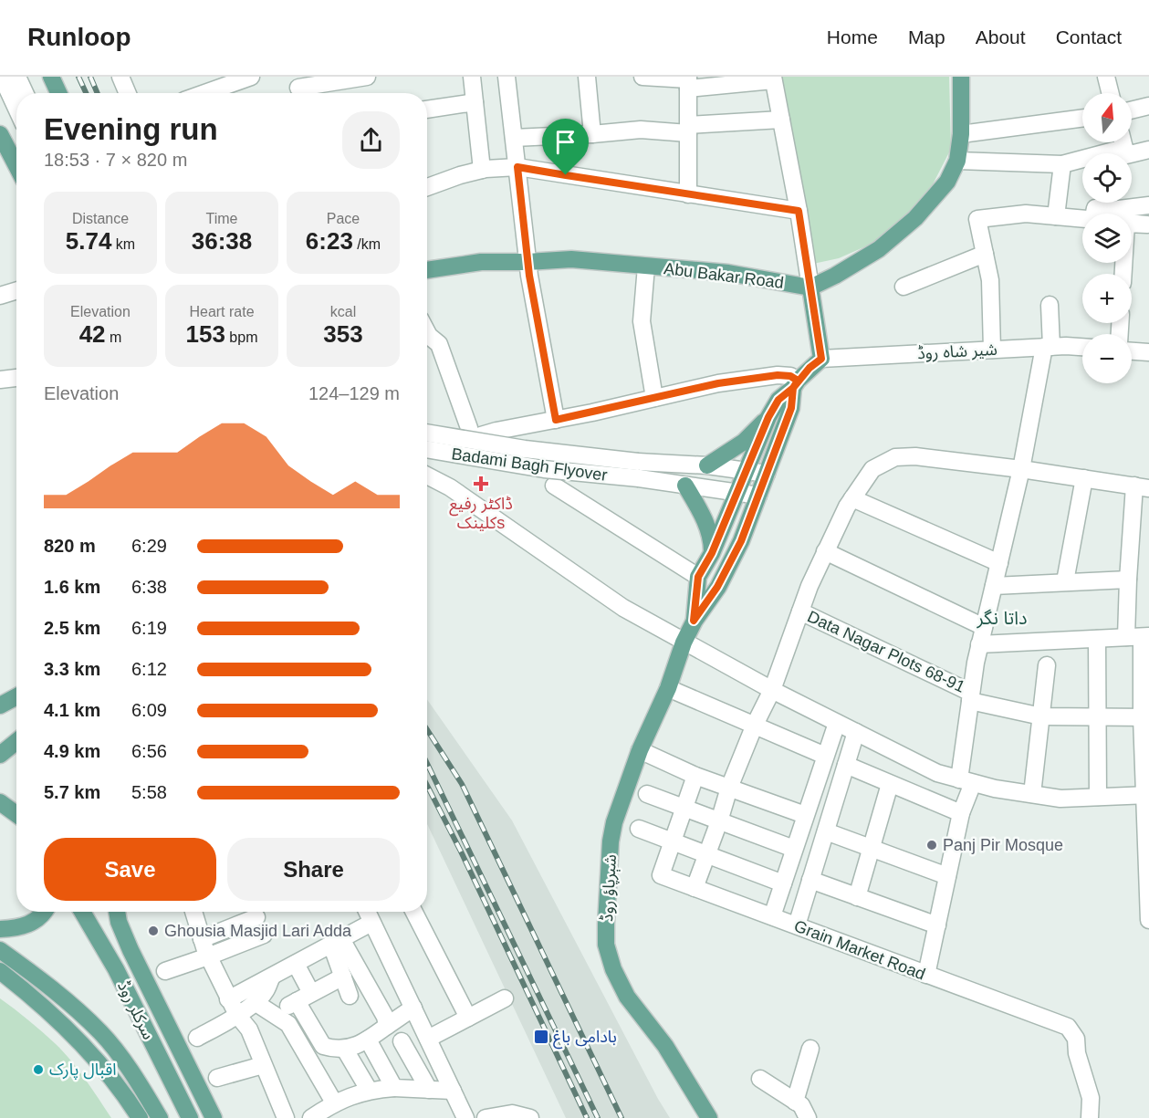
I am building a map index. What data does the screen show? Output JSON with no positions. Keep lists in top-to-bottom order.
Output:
{
  "streets": {
    "main road": ["Abu Bakar Road", "شېرپاؤ روڈ", "سرکلر روڈ"],
    "street": [
      "شیر شاہ روڈ",
      "Badami Bagh Flyover",
      "Data Nagar Plots 68-91",
      "Grain Market Road"
    ]
  },
  "districts": ["داتا نگر"],
  "places": {
    "health": ["ڈاکٹر رفیع کلینکs"],
    "other": ["Panj Pir Mosque", "Ghousia Masjid Lari Adda", "اقبال پارک"],
    "transit": ["بادامی باغ"]
  },
  "north": "top",
  "page": {
    "header": "Runloop",
    "nav": [
      "Home",
      "Map",
      "About",
      "Contact"
    ],
    "map_buttons": ["+", "−"],
    "heading": ["Evening run", "18:53 · 7 × 820 m"],
    "stats": [
      ["Distance", "5.74 km"],
      ["Time", "36:38"],
      ["Pace", "6:23 /km"],
      ["Elevation", "42 m"],
      ["Heart rate", "153 bpm"],
      ["kcal", "353"]
    ],
    "chart": ["Elevation", "124–129 m"],
    "list": [
      {
        "name": "820 m",
        "note": "6:29"
      },
      {
        "name": "1.6 km",
        "note": "6:38"
      },
      {
        "name": "2.5 km",
        "note": "6:19"
      },
      {
        "name": "3.3 km",
        "note": "6:12"
      },
      {
        "name": "4.1 km",
        "note": "6:09"
      },
      {
        "name": "4.9 km",
        "note": "6:56"
      },
      {
        "name": "5.7 km",
        "note": "5:58"
      }
    ],
    "buttons": ["Save", "Share"]
  }
}
